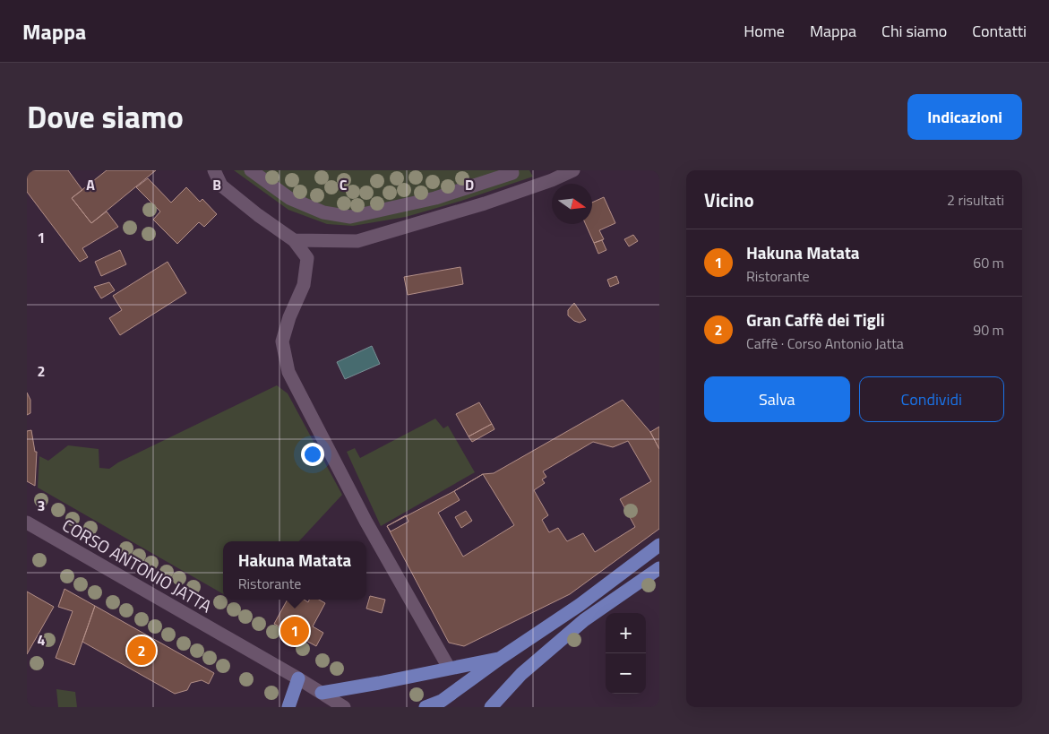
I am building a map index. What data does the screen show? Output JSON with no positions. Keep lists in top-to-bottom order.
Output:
{
  "streets": {
    "street": ["CORSO ANTONIO JATTA"]
  },
  "north": "right",
  "page": {
    "header": "Mappa",
    "nav": [
      "Home",
      "Mappa",
      "Chi siamo",
      "Contatti"
    ],
    "title": "Dove siamo",
    "buttons": [
      "Indicazioni",
      ["Salva", "Condividi"]
    ],
    "heading": ["Vicino", "2 risultati"],
    "list": [
      {
        "mark": "1",
        "name": "Hakuna Matata",
        "note": "Ristorante",
        "value": "60 m"
      },
      {
        "mark": "2",
        "name": "Gran Caffè dei Tigli",
        "note": "Caffè · Corso Antonio Jatta",
        "value": "90 m"
      }
    ],
    "popup": ["Hakuna Matata", "Ristorante"],
    "map_buttons": ["+", "−"],
    "pins": ["1", "2"]
  },
  "grid": {
    "columns": [
      "A",
      "B",
      "C",
      "D"
    ],
    "rows": [
      "1",
      "2",
      "3",
      "4"
    ]
  }
}
